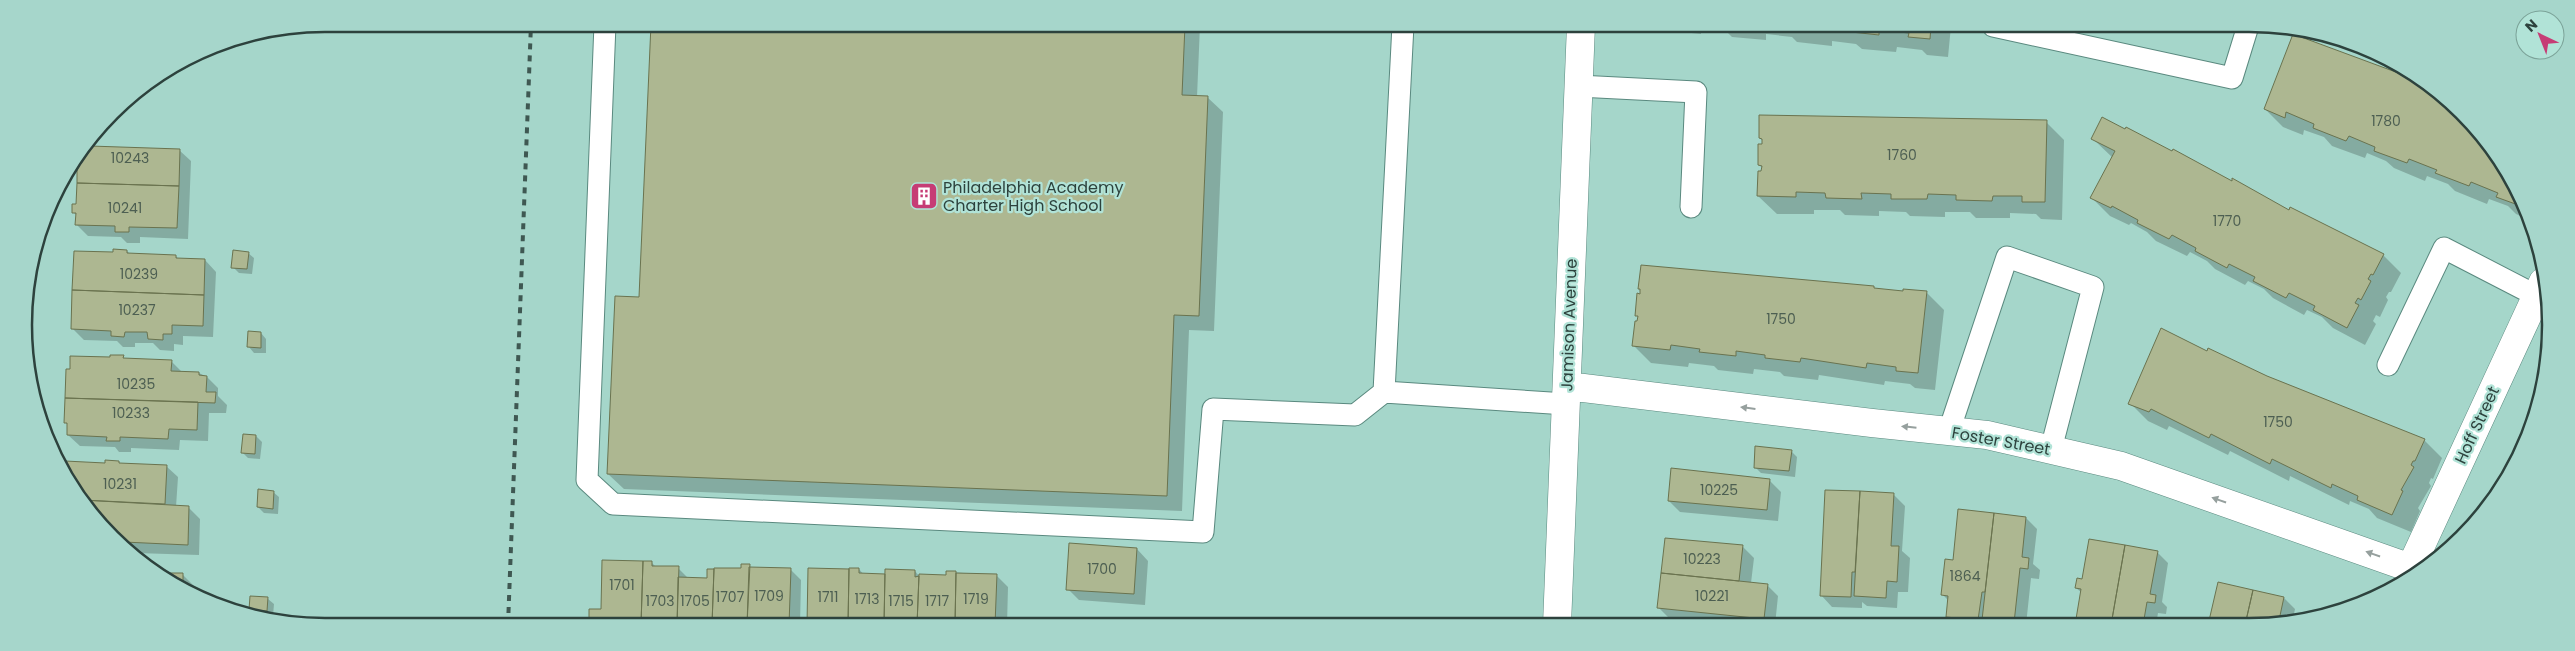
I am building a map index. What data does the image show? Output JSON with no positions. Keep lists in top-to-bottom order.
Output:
{
  "streets": {
    "street": ["Jamison Avenue", "Hoff Street", "Foster Street"]
  },
  "crossings": [
    ["Jamison Avenue", "Foster Street"]
  ],
  "one_way": ["Foster Street"],
  "places": {
    "building": ["Philadelphia Academy Charter High School"]
  },
  "house_numbers": [
    "1780",
    "1760",
    "10243",
    "10241",
    "1770",
    "10239",
    "10237",
    "1750",
    "10235",
    "10233",
    "1750",
    "10231",
    "10225",
    "10223",
    "1700",
    "1864",
    "1701",
    "1709",
    "10221",
    "1707",
    "1711",
    "1713",
    "1719",
    "1703",
    "1705",
    "1715",
    "1717"
  ],
  "north": "top left"
}
